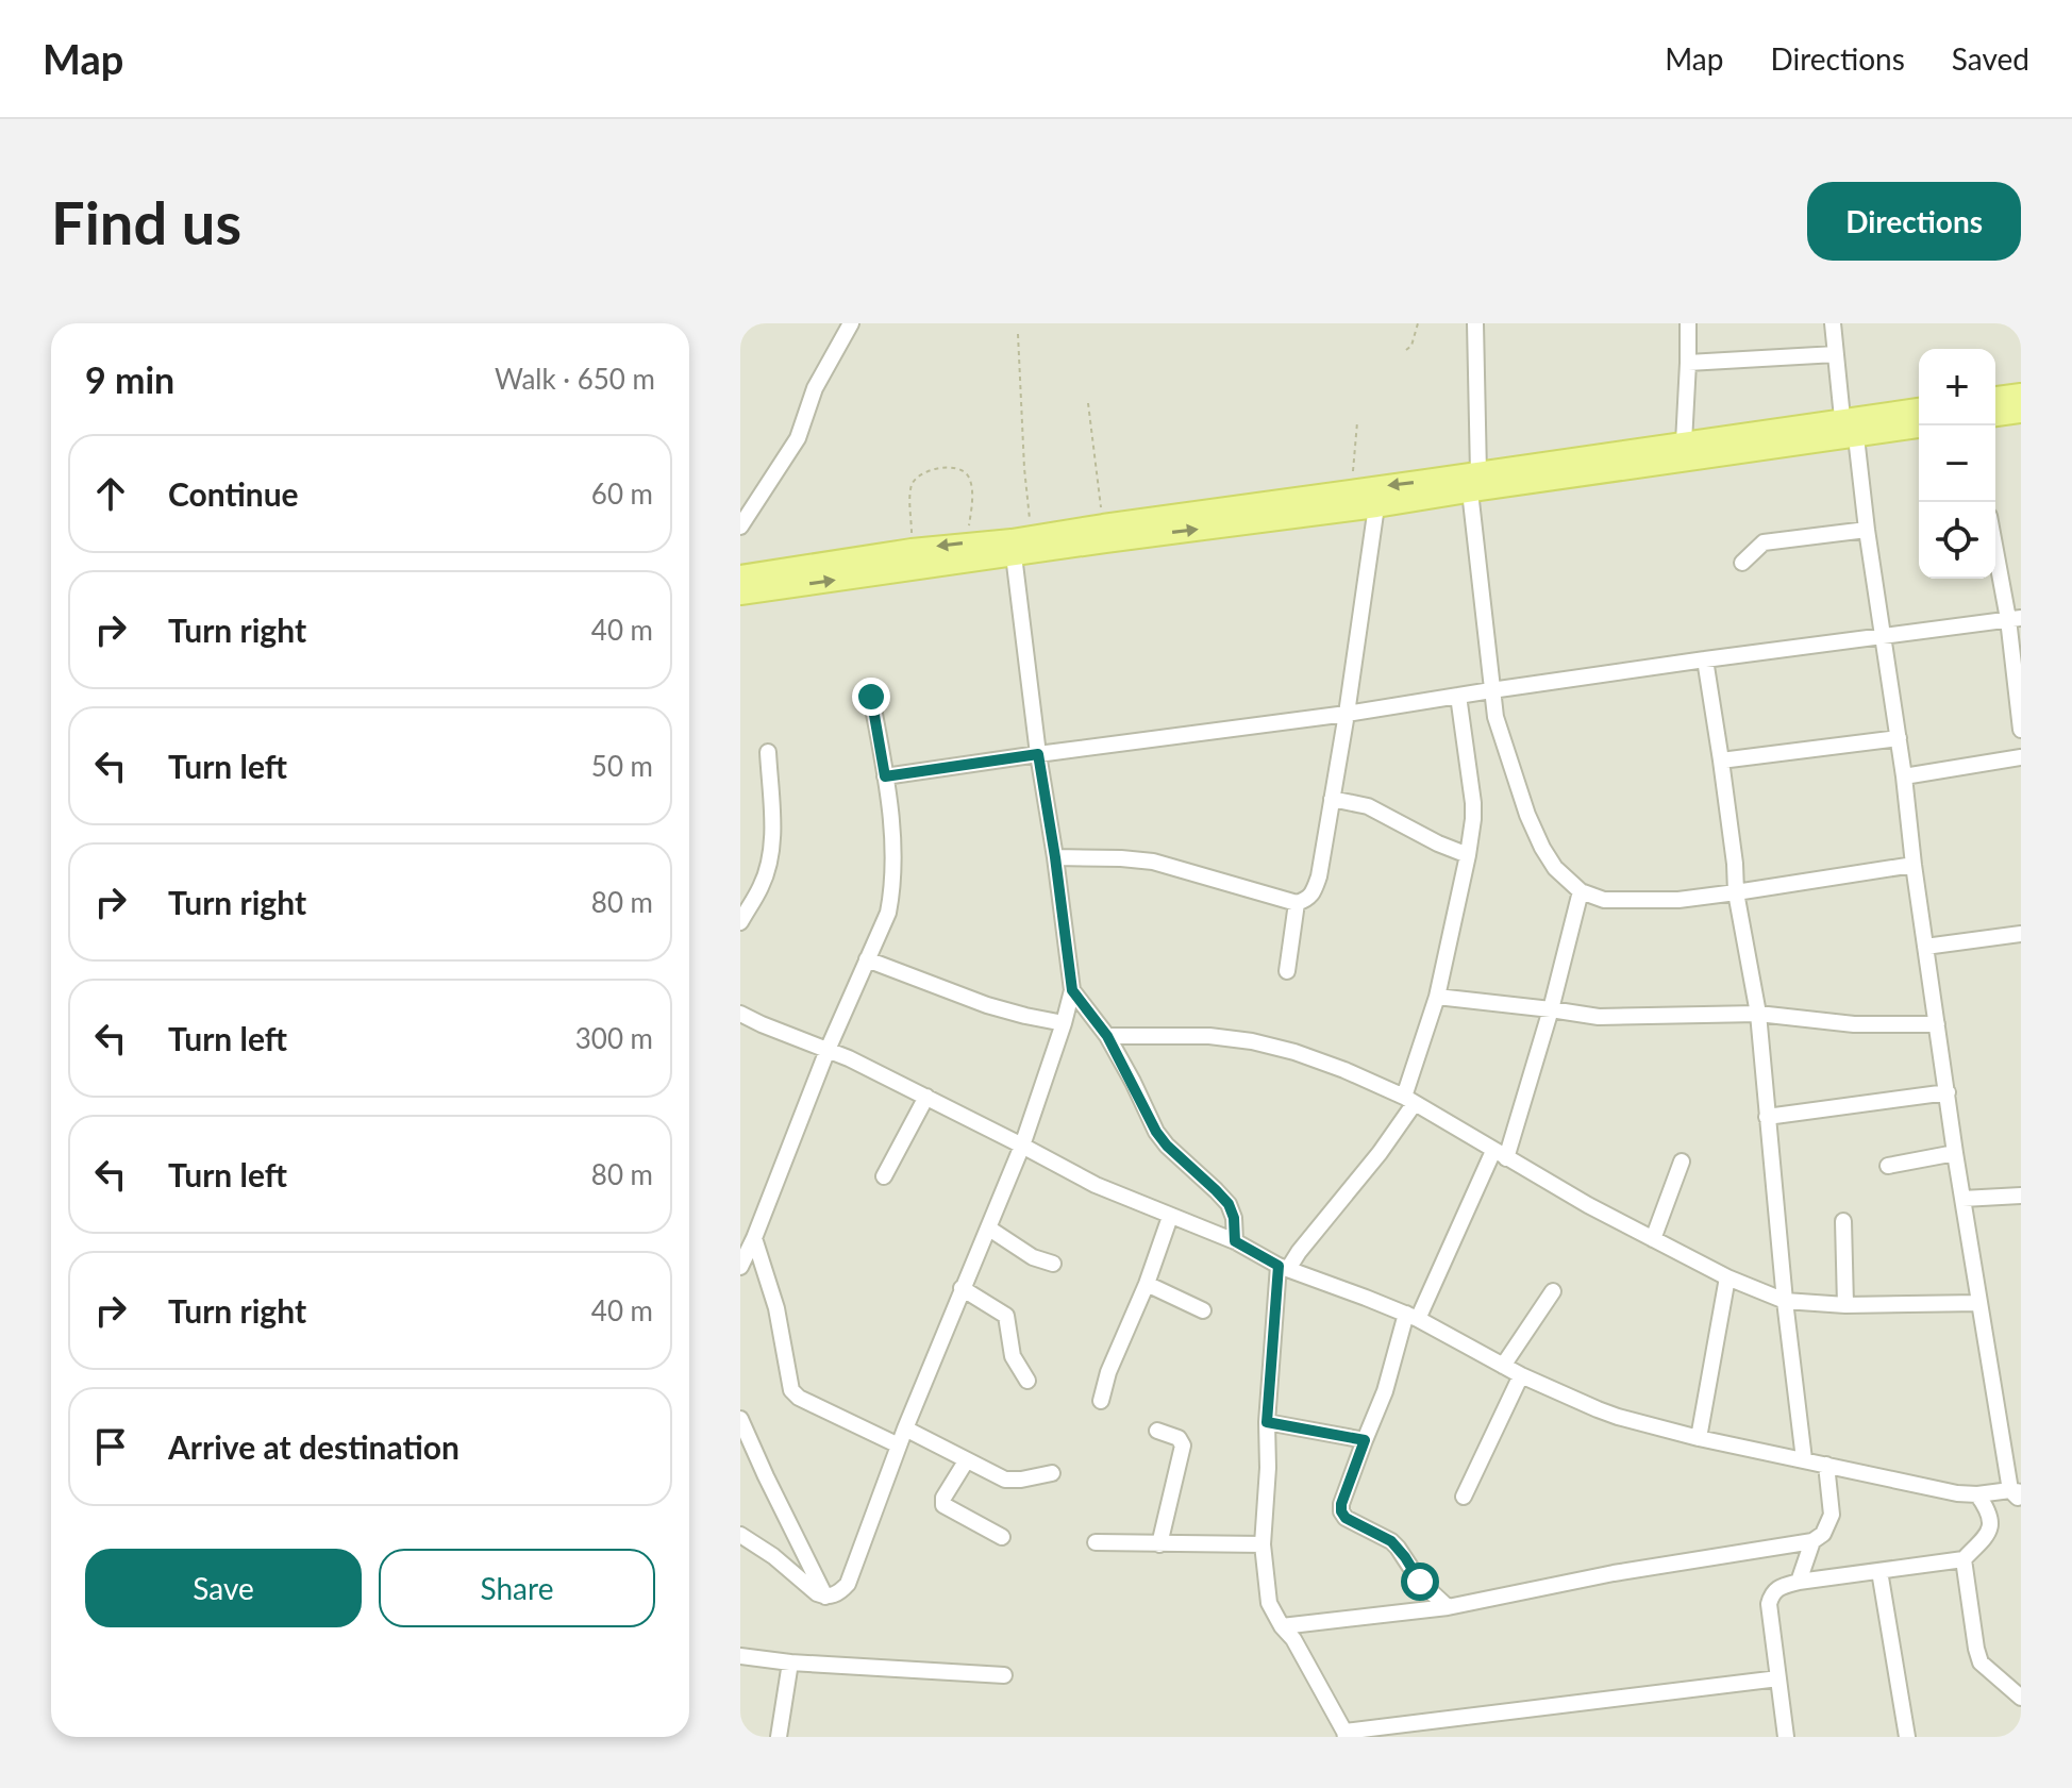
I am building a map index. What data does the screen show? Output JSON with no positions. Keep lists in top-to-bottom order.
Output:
{
  "page": {
    "header": "Map",
    "nav": ["Map", "Directions", "Saved"],
    "buttons": [
      "Directions",
      ["Save", "Share"]
    ],
    "title": "Find us",
    "heading": ["9 min", "Walk · 650 m"],
    "map_buttons": ["+", "−"],
    "list": [
      ["Continue", "60 m"],
      ["Turn right", "40 m"],
      ["Turn left", "50 m"],
      ["Turn right", "80 m"],
      ["Turn left", "300 m"],
      ["Turn left", "80 m"],
      ["Turn right", "40 m"],
      "Arrive at destination"
    ]
  }
}
